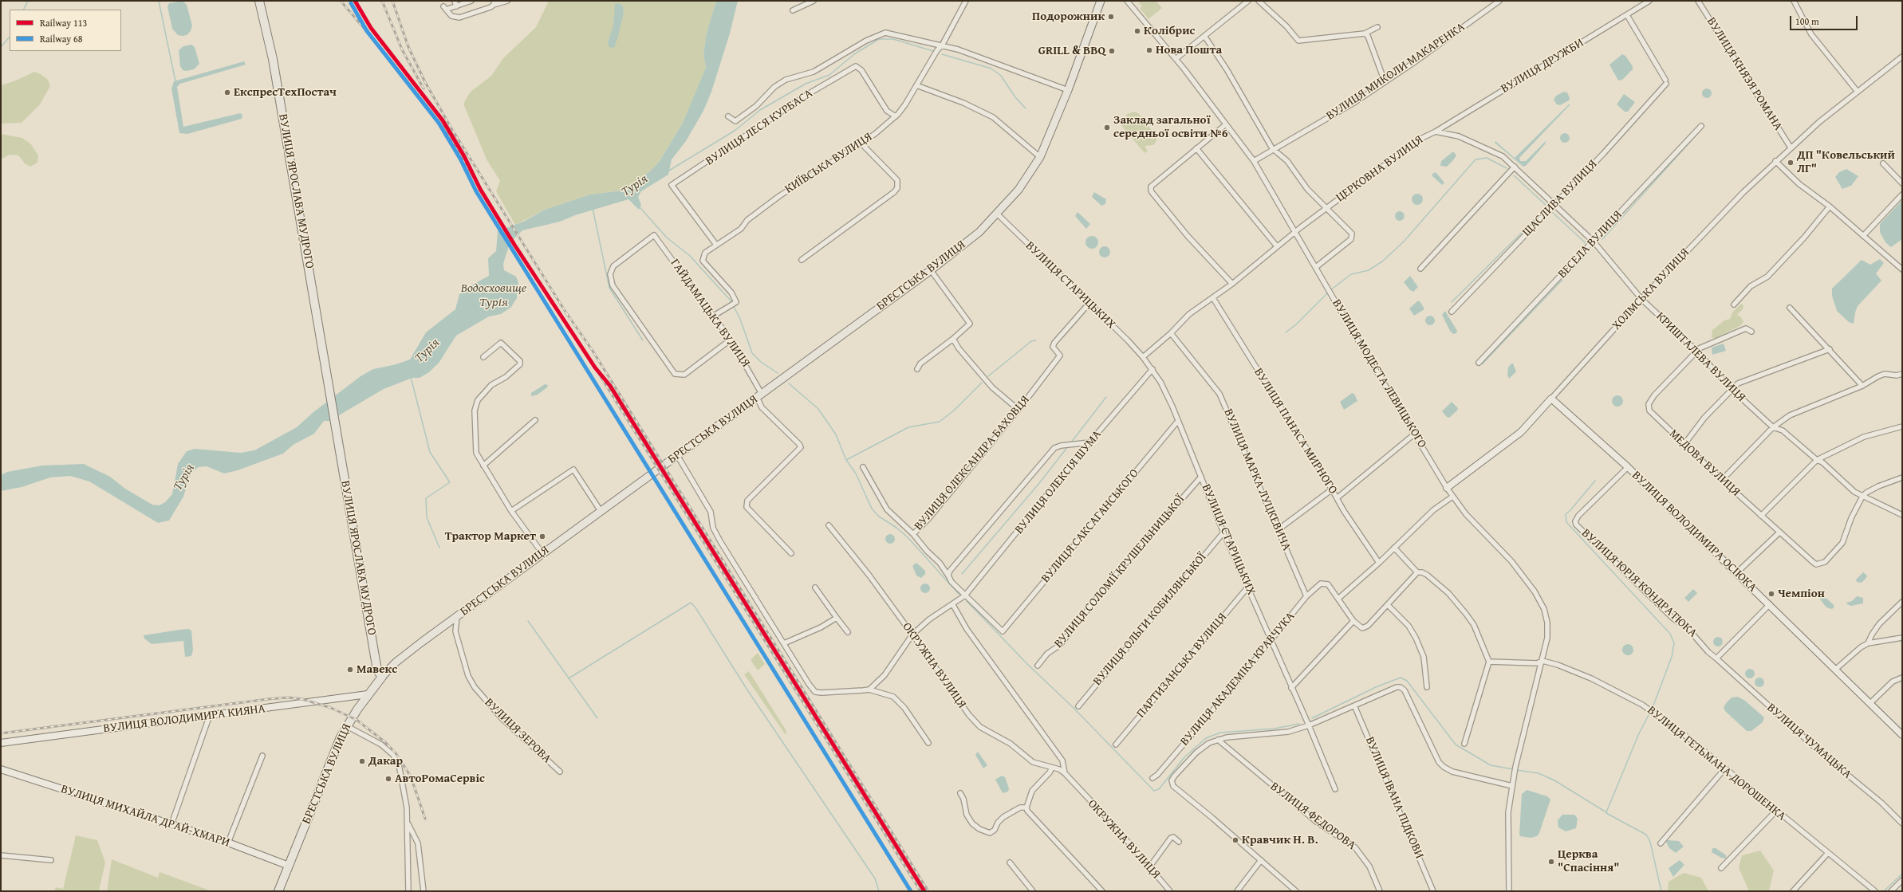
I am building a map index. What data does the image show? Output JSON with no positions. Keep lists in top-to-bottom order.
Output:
{
  "streets": {
    "highway": ["ВУЛИЦЯ ЯРОСЛАВА МУДРОГО", "БРЕСТСЬКА ВУЛИЦЯ"],
    "main road": [
      "ХОЛМСЬКА ВУЛИЦЯ",
      "ВУЛИЦЯ ВОЛОДИМИРА ОСІЮКА",
      "ВУЛИЦЯ ВОЛОДИМИРА КИЯНА",
      "ВУЛИЦЯ МИХАЙЛА ДРАЙ-ХМАРИ"
    ],
    "street": [
      "ВУЛИЦЯ ДРУЖБИ",
      "ВУЛИЦЯ МИКОЛИ МАКАРЕНКА",
      "ВУЛИЦЯ КНЯЗЯ РОМАНА",
      "ВУЛИЦЯ ЛЕСЯ КУРБАСА",
      "КИЇВСЬКА ВУЛИЦЯ",
      "ЦЕРКОВНА ВУЛИЦЯ",
      "ЩАСЛИВА ВУЛИЦЯ",
      "ВЕСЕЛА ВУЛИЦЯ",
      "ВУЛИЦЯ СТАРИЦЬКИХ",
      "ГАЙДАМАЦЬКА ВУЛИЦЯ",
      "КРИШТАЛЕВА ВУЛИЦЯ",
      "ВУЛИЦЯ МОДЕСТА ЛЕВИЦЬКОГО",
      "ВУЛИЦЯ ПАНАСА МИРНОГО",
      "ВУЛИЦЯ ОЛЕКСАНДРА БАХОВЦЯ",
      "МЕДОВА ВУЛИЦЯ",
      "ВУЛИЦЯ МАРКА ЛУЦКЕВИЧА",
      "ВУЛИЦЯ ОЛЕКСІЯ ШУМА",
      "ВУЛИЦЯ САКСАГАНСЬКОГО",
      "ВУЛИЦЯ СОЛОМІЇ КРУШЕЛЬНИЦЬКОЇ",
      "ВУЛИЦЯ ЮРІЯ КОНДРАТЮКА",
      "ВУЛИЦЯ ОЛЬГИ КОБИЛЯНСЬКОЇ",
      "ОКРУЖНА ВУЛИЦЯ",
      "ПАРТИЗАНСЬКА ВУЛИЦЯ",
      "ВУЛИЦЯ АКАДЕМІКА КРАВЧУКА",
      "ВУЛИЦЯ ЗЕРОВА",
      "ВУЛИЦЯ ЧУМАЦЬКА",
      "ВУЛИЦЯ ГЕТЬМАНА ДОРОШЕНКА",
      "ВУЛИЦЯ ІВАНА ПІДКОВИ",
      "ВУЛИЦЯ ФЕДОРОВА"
    ]
  },
  "crossings": [
    ["ВУЛИЦЯ ДРУЖБИ", "ЦЕРКОВНА ВУЛИЦЯ"],
    ["ВУЛИЦЯ ДРУЖБИ", "ЩАСЛИВА ВУЛИЦЯ"],
    ["ВУЛИЦЯ ДРУЖБИ", "КРИШТАЛЕВА ВУЛИЦЯ"],
    ["ВУЛИЦЯ МИКОЛИ МАКАРЕНКА", "ЦЕРКОВНА ВУЛИЦЯ"],
    ["ВУЛИЦЯ МИКОЛИ МАКАРЕНКА", "ВУЛИЦЯ МОДЕСТА ЛЕВИЦЬКОГО"],
    ["ВУЛИЦЯ КНЯЗЯ РОМАНА", "ХОЛМСЬКА ВУЛИЦЯ"],
    ["ВУЛИЦЯ ЛЕСЯ КУРБАСА", "КИЇВСЬКА ВУЛИЦЯ"],
    ["ВУЛИЦЯ ЛЕСЯ КУРБАСА", "БРЕСТСЬКА ВУЛИЦЯ"],
    ["КИЇВСЬКА ВУЛИЦЯ", "ГАЙДАМАЦЬКА ВУЛИЦЯ"],
    ["ЦЕРКОВНА ВУЛИЦЯ", "КРИШТАЛЕВА ВУЛИЦЯ"],
    ["ЦЕРКОВНА ВУЛИЦЯ", "ВУЛИЦЯ МОДЕСТА ЛЕВИЦЬКОГО"],
    ["ЦЕРКОВНА ВУЛИЦЯ", "ВУЛИЦЯ ПАНАСА МИРНОГО"],
    ["ЦЕРКОВНА ВУЛИЦЯ", "ВУЛИЦЯ МАРКА ЛУЦКЕВИЧА"],
    ["ВУЛИЦЯ ЯРОСЛАВА МУДРОГО", "БРЕСТСЬКА ВУЛИЦЯ"],
    ["ЩАСЛИВА ВУЛИЦЯ", "КРИШТАЛЕВА ВУЛИЦЯ"],
    ["ВЕСЕЛА ВУЛИЦЯ", "КРИШТАЛЕВА ВУЛИЦЯ"],
    ["БРЕСТСЬКА ВУЛИЦЯ", "ВУЛИЦЯ СТАРИЦЬКИХ"],
    ["БРЕСТСЬКА ВУЛИЦЯ", "ГАЙДАМАЦЬКА ВУЛИЦЯ"],
    ["БРЕСТСЬКА ВУЛИЦЯ", "ВУЛИЦЯ ВОЛОДИМИРА КИЯНА"],
    ["БРЕСТСЬКА ВУЛИЦЯ", "ВУЛИЦЯ ЗЕРОВА"],
    ["БРЕСТСЬКА ВУЛИЦЯ", "ВУЛИЦЯ МИХАЙЛА ДРАЙ-ХМАРИ"],
    ["ВУЛИЦЯ СТАРИЦЬКИХ", "ВУЛИЦЯ ОЛЕКСАНДРА БАХОВЦЯ"],
    ["ВУЛИЦЯ СТАРИЦЬКИХ", "ВУЛИЦЯ ОЛЕКСІЯ ШУМА"],
    ["ВУЛИЦЯ СТАРИЦЬКИХ", "ВУЛИЦЯ САКСАГАНСЬКОГО"],
    ["ВУЛИЦЯ СТАРИЦЬКИХ", "ВУЛИЦЯ СОЛОМІЇ КРУШЕЛЬНИЦЬКОЇ"],
    ["ВУЛИЦЯ СТАРИЦЬКИХ", "ВУЛИЦЯ ОЛЬГИ КОБИЛЯНСЬКОЇ"],
    ["ВУЛИЦЯ СТАРИЦЬКИХ", "ПАРТИЗАНСЬКА ВУЛИЦЯ"],
    ["ВУЛИЦЯ СТАРИЦЬКИХ", "ВУЛИЦЯ АКАДЕМІКА КРАВЧУКА"],
    ["ХОЛМСЬКА ВУЛИЦЯ", "КРИШТАЛЕВА ВУЛИЦЯ"],
    ["ХОЛМСЬКА ВУЛИЦЯ", "ВУЛИЦЯ МОДЕСТА ЛЕВИЦЬКОГО"],
    ["ХОЛМСЬКА ВУЛИЦЯ", "ВУЛИЦЯ ВОЛОДИМИРА ОСІЮКА"],
    ["КРИШТАЛЕВА ВУЛИЦЯ", "МЕДОВА ВУЛИЦЯ"],
    ["ВУЛИЦЯ МОДЕСТА ЛЕВИЦЬКОГО", "ВУЛИЦЯ ГЕТЬМАНА ДОРОШЕНКА"],
    ["ВУЛИЦЯ МАРКА ЛУЦКЕВИЧА", "ВУЛИЦЯ АКАДЕМІКА КРАВЧУКА"],
    ["ВУЛИЦЯ ОЛЕКСІЯ ШУМА", "ВУЛИЦЯ САКСАГАНСЬКОГО"],
    ["ВУЛИЦЯ ОЛЕКСІЯ ШУМА", "ОКРУЖНА ВУЛИЦЯ"],
    ["ВУЛИЦЯ ВОЛОДИМИРА ОСІЮКА", "ВУЛИЦЯ ЮРІЯ КОНДРАТЮКА"],
    ["ВУЛИЦЯ ЮРІЯ КОНДРАТЮКА", "ВУЛИЦЯ ЧУМАЦЬКА"]
  ],
  "water": ["Турія", "Водосховище Турія"],
  "places": [
    "Подорожник",
    "Колібрис",
    "Нова Пошта",
    "GRILL & BBQ",
    "ЕкспресТехПостач",
    "Заклад загальної середньої освіти №6",
    "ДП \"Ковельський ЛГ\"",
    "Трактор Маркет",
    "Чемпіон",
    "Мавекс",
    "Дакар",
    "АвтоРомаСервіс",
    "Кравчик Н. В.",
    "Церква \"Спасіння\""
  ],
  "lines": ["rail line 113", "rail line 68"],
  "legend": ["Railway 113", "Railway 68"],
  "scale_bar": "100 m"
}
